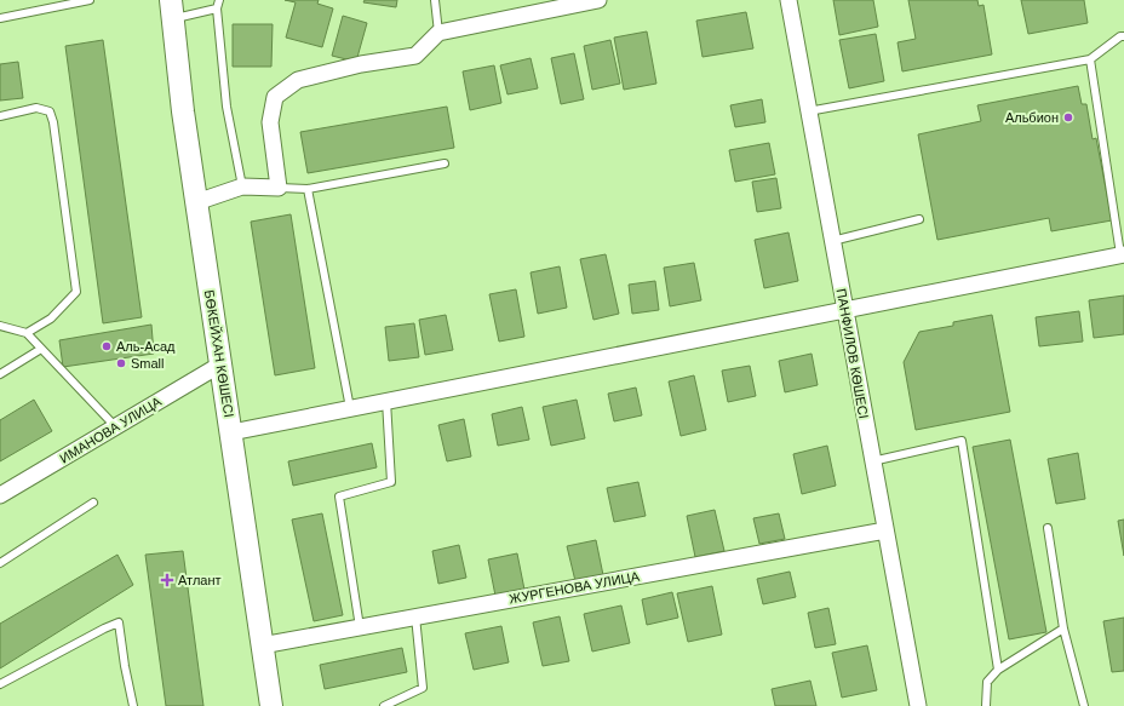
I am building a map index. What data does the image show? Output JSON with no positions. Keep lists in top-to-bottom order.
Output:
{
  "streets": {
    "street": [
      "БӨКЕЙХАН КӨШЕСІ",
      "ПАНФИЛОВ КӨШЕСІ",
      "ИМАНОВА УЛИЦА",
      "ЖУРГЕНОВА УЛИЦА"
    ]
  },
  "crossings": [
    ["БӨКЕЙХАН КӨШЕСІ", "ИМАНОВА УЛИЦА"],
    ["БӨКЕЙХАН КӨШЕСІ", "ЖУРГЕНОВА УЛИЦА"],
    ["ПАНФИЛОВ КӨШЕСІ", "ЖУРГЕНОВА УЛИЦА"]
  ],
  "places": {
    "other": ["Альбион", "Аль-Асад", "Small"],
    "health": ["Атлант"]
  }
}
